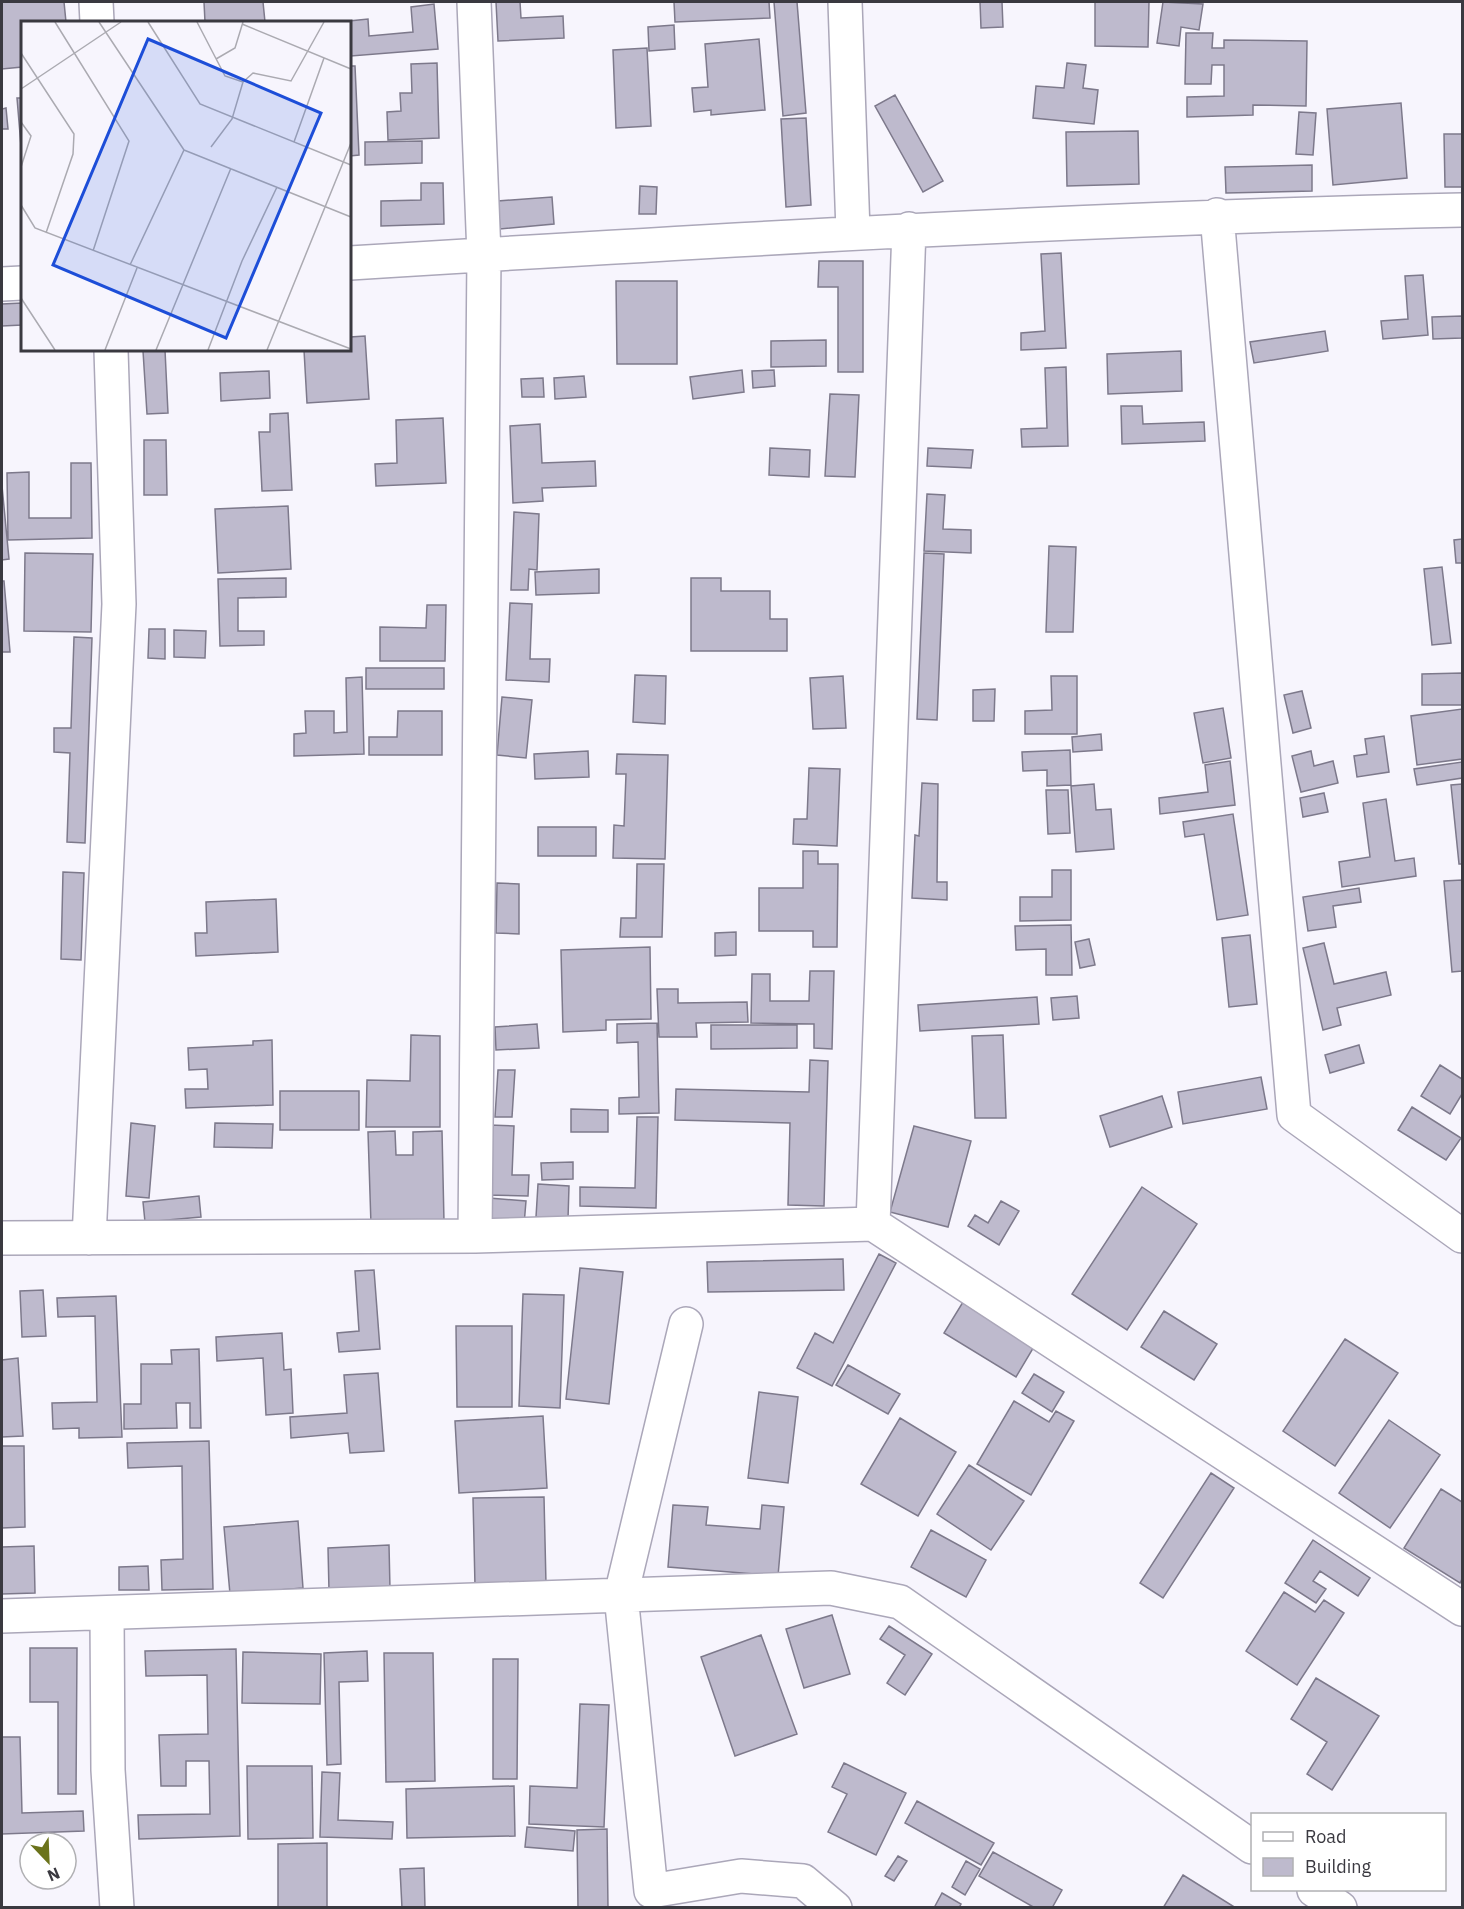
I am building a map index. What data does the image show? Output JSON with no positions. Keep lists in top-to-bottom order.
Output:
{
  "legend": ["Road", "Building"],
  "north": "bottom right"
}
